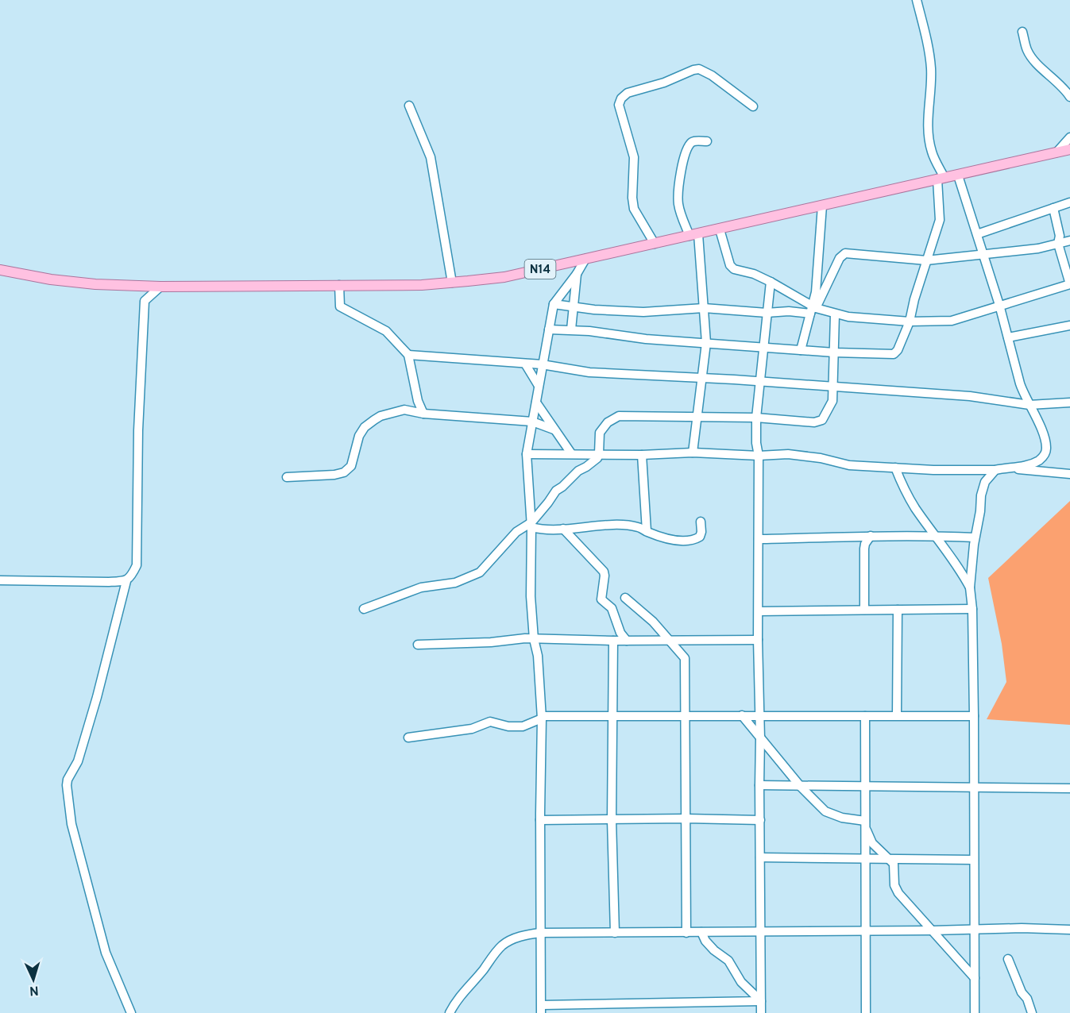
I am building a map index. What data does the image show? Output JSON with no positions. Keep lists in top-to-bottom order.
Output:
{
  "streets": {
    "main road": ["N14"]
  },
  "north": "bottom"
}
